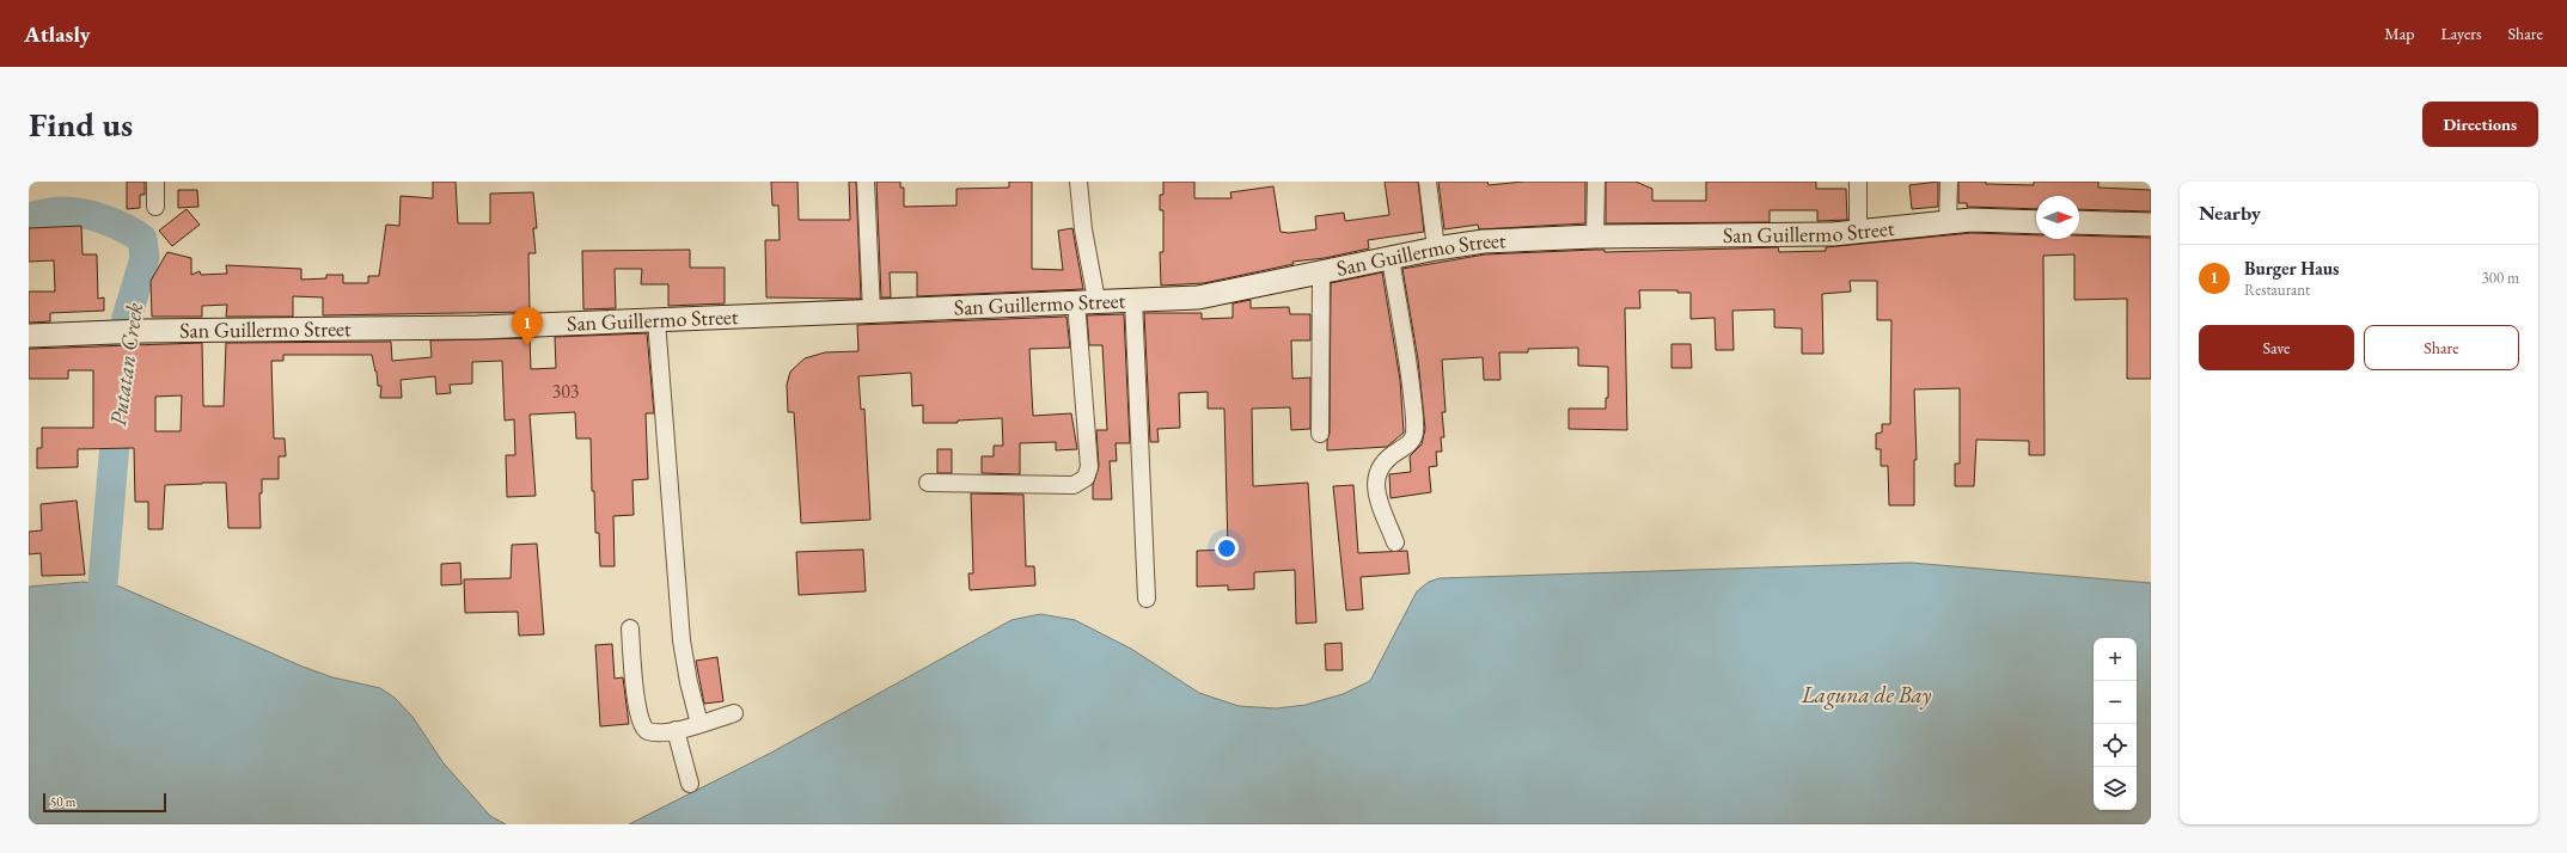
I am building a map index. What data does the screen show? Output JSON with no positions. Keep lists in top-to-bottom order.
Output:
{
  "streets": {
    "main road": ["San Guillermo Street"]
  },
  "water": ["Putatan Creek", "Laguna de Bay"],
  "house_numbers": ["303"],
  "scale_bar": "50 m",
  "north": "right",
  "page": {
    "header": "Atlasly",
    "nav": ["Map", "Layers", "Share"],
    "buttons": [
      "Directions",
      ["Save", "Share"]
    ],
    "title": "Find us",
    "heading": "Nearby",
    "list": [
      {
        "mark": "1",
        "name": "Burger Haus",
        "note": "Restaurant",
        "value": "300 m"
      }
    ],
    "pins": "1",
    "map_buttons": ["+", "−"],
    "scale": "50 m"
  }
}
